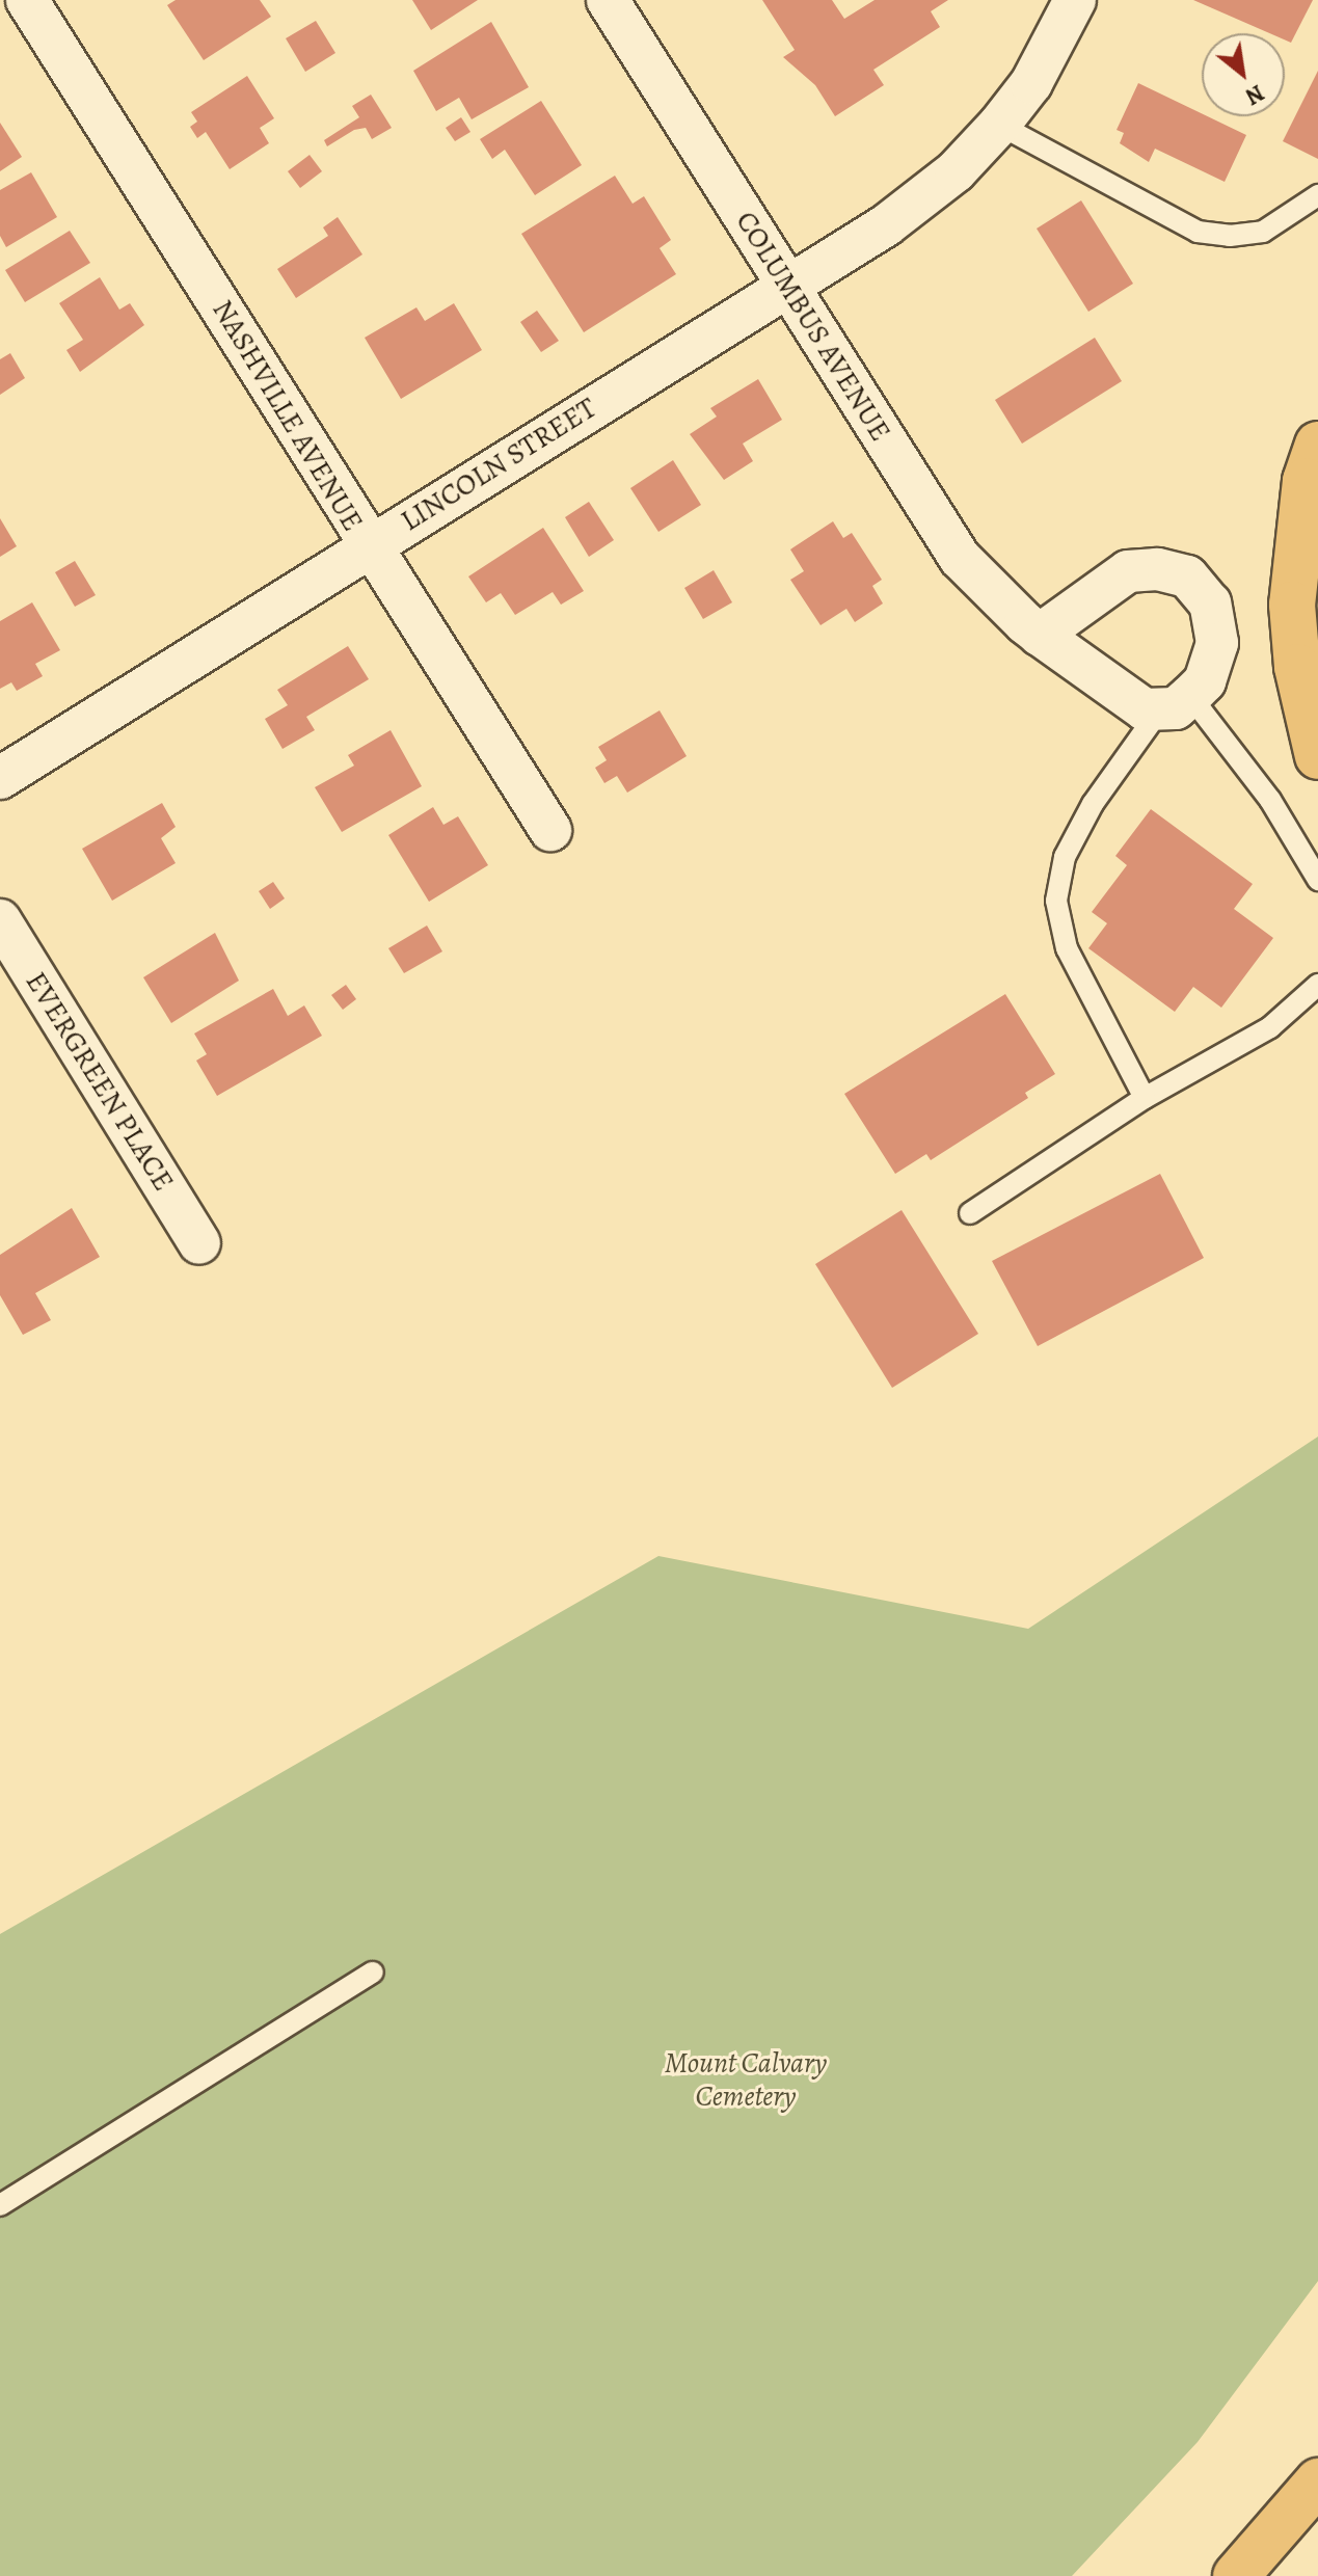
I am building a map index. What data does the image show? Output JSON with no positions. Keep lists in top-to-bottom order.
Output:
{
  "streets": {
    "street": [
      "COLUMBUS AVENUE",
      "NASHVILLE AVENUE",
      "LINCOLN STREET",
      "EVERGREEN PLACE"
    ]
  },
  "crossings": [
    ["COLUMBUS AVENUE", "LINCOLN STREET"],
    ["NASHVILLE AVENUE", "LINCOLN STREET"]
  ],
  "parks": ["Mount Calvary Cemetery"],
  "north": "bottom right"
}
